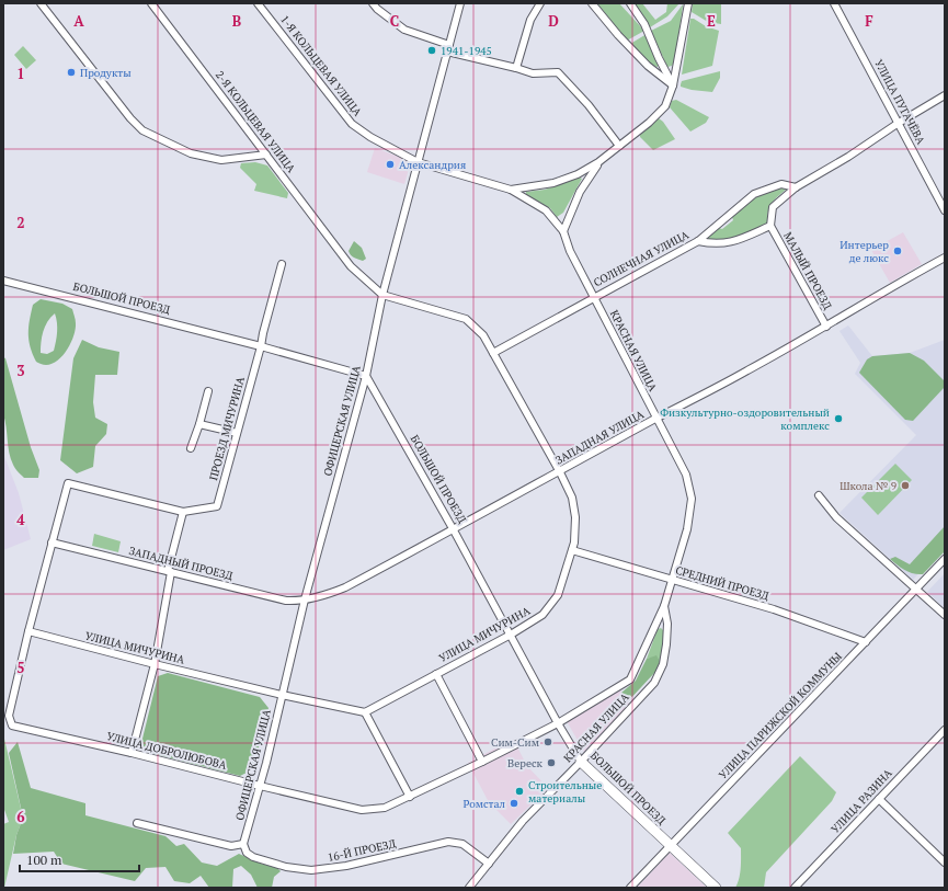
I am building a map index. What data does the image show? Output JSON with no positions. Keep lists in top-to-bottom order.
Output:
{
  "streets": {
    "street": [
      "1-Я КОЛЬЦЕВАЯ УЛИЦА",
      "УЛИЦА ПУГАЧЁВА",
      "2-Я КОЛЬЦЕВАЯ УЛИЦА",
      "СОЛНЕЧНАЯ УЛИЦА",
      "МАЛЫЙ ПРОЕЗД",
      "БОЛЬШОЙ ПРОЕЗД",
      "КРАСНАЯ УЛИЦА",
      "ОФИЦЕРСКАЯ УЛИЦА",
      "ПРОЕЗД МИЧУРИНА",
      "ЗАПАДНАЯ УЛИЦА",
      "ЗАПАДНЫЙ ПРОЕЗД",
      "СРЕДНИЙ ПРОЕЗД",
      "УЛИЦА МИЧУРИНА",
      "УЛИЦА ПАРИЖСКОЙ КОММУНЫ",
      "УЛИЦА ДОБРОЛЮБОВА",
      "УЛИЦА РАЗИНА",
      "16-Й ПРОЕЗД"
    ]
  },
  "crossings": [
    ["1-Я КОЛЬЦЕВАЯ УЛИЦА", "КРАСНАЯ УЛИЦА"],
    ["1-Я КОЛЬЦЕВАЯ УЛИЦА", "ОФИЦЕРСКАЯ УЛИЦА"],
    ["2-Я КОЛЬЦЕВАЯ УЛИЦА", "УЛИЦА МИЧУРИНА"],
    ["СОЛНЕЧНАЯ УЛИЦА", "МАЛЫЙ ПРОЕЗД"],
    ["СОЛНЕЧНАЯ УЛИЦА", "КРАСНАЯ УЛИЦА"],
    ["СОЛНЕЧНАЯ УЛИЦА", "УЛИЦА МИЧУРИНА"],
    ["МАЛЫЙ ПРОЕЗД", "ЗАПАДНАЯ УЛИЦА"],
    ["БОЛЬШОЙ ПРОЕЗД", "КРАСНАЯ УЛИЦА"],
    ["БОЛЬШОЙ ПРОЕЗД", "ОФИЦЕРСКАЯ УЛИЦА"],
    ["БОЛЬШОЙ ПРОЕЗД", "ПРОЕЗД МИЧУРИНА"],
    ["БОЛЬШОЙ ПРОЕЗД", "ЗАПАДНАЯ УЛИЦА"],
    ["БОЛЬШОЙ ПРОЕЗД", "УЛИЦА МИЧУРИНА"],
    ["БОЛЬШОЙ ПРОЕЗД", "УЛИЦА ПАРИЖСКОЙ КОММУНЫ"],
    ["БОЛЬШОЙ ПРОЕЗД", "УЛИЦА ДОБРОЛЮБОВА"],
    ["КРАСНАЯ УЛИЦА", "ЗАПАДНАЯ УЛИЦА"],
    ["КРАСНАЯ УЛИЦА", "СРЕДНИЙ ПРОЕЗД"],
    ["КРАСНАЯ УЛИЦА", "УЛИЦА ДОБРОЛЮБОВА"],
    ["КРАСНАЯ УЛИЦА", "16-Й ПРОЕЗД"],
    ["ОФИЦЕРСКАЯ УЛИЦА", "ЗАПАДНАЯ УЛИЦА"],
    ["ОФИЦЕРСКАЯ УЛИЦА", "ЗАПАДНЫЙ ПРОЕЗД"],
    ["ОФИЦЕРСКАЯ УЛИЦА", "УЛИЦА МИЧУРИНА"],
    ["ОФИЦЕРСКАЯ УЛИЦА", "УЛИЦА ДОБРОЛЮБОВА"],
    ["ОФИЦЕРСКАЯ УЛИЦА", "16-Й ПРОЕЗД"],
    ["ЗАПАДНАЯ УЛИЦА", "ЗАПАДНЫЙ ПРОЕЗД"],
    ["ЗАПАДНАЯ УЛИЦА", "УЛИЦА МИЧУРИНА"],
    ["СРЕДНИЙ ПРОЕЗД", "УЛИЦА МИЧУРИНА"],
    ["СРЕДНИЙ ПРОЕЗД", "УЛИЦА ПАРИЖСКОЙ КОММУНЫ"],
    ["УЛИЦА МИЧУРИНА", "УЛИЦА ДОБРОЛЮБОВА"]
  ],
  "places": [
    "1941-1945",
    "Продукты",
    "Александрия",
    "Интерьер де люкс",
    "Физкультурно-оздоровительный комплекс",
    "Школа № 9",
    "Сим-Сим",
    "Вереск",
    "Строительные материалы",
    "Ромстал"
  ],
  "scale_bar": "100 m",
  "grid": {
    "columns": [
      "A",
      "B",
      "C",
      "D",
      "E",
      "F"
    ],
    "rows": [
      "1",
      "2",
      "3",
      "4",
      "5",
      "6"
    ]
  }
}
